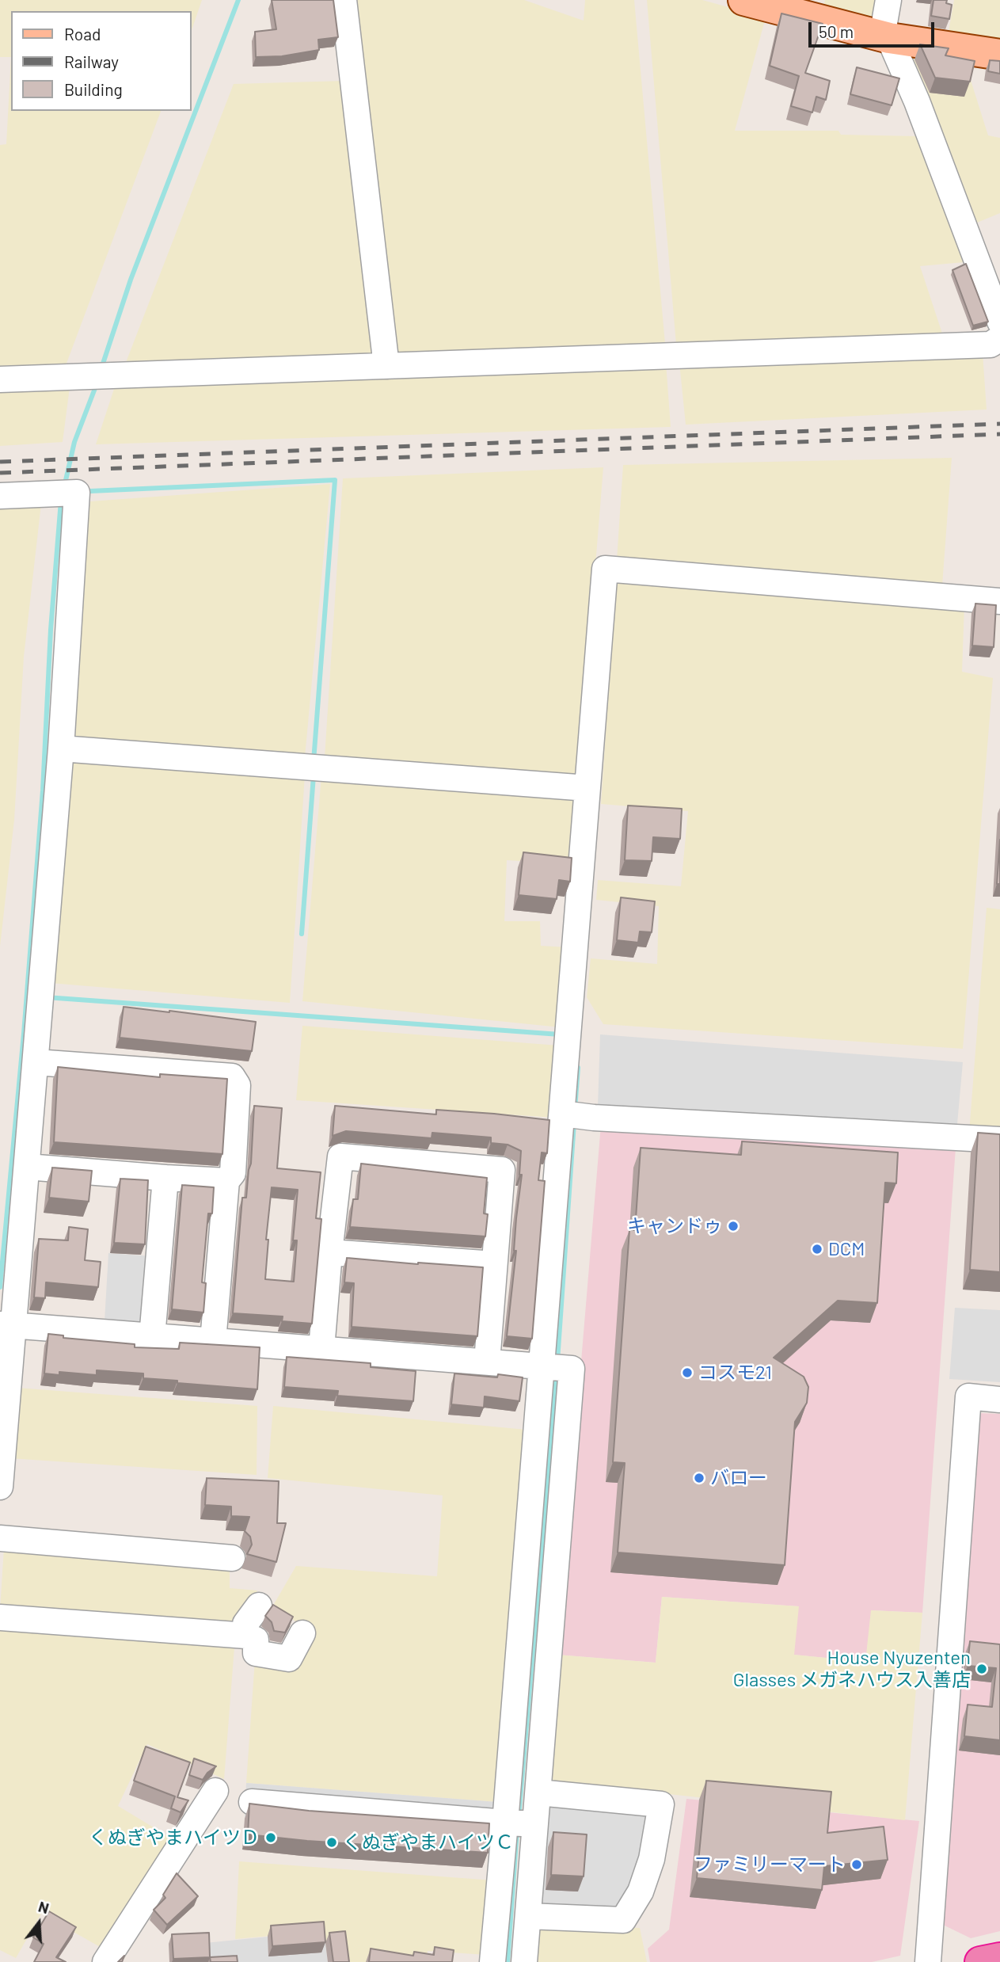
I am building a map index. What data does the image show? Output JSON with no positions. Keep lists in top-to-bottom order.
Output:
{
  "places": [
    "キャンドゥ",
    "DCM",
    "コスモ21",
    "バロー",
    "House Nyuzenten Glasses メガネハウス入善店",
    "くぬぎやまハイツＤ",
    "くぬぎやまハイツＣ",
    "ファミリーマート"
  ],
  "legend": ["Road", "Railway", "Building"],
  "scale_bar": "50 m",
  "north": "top"
}
